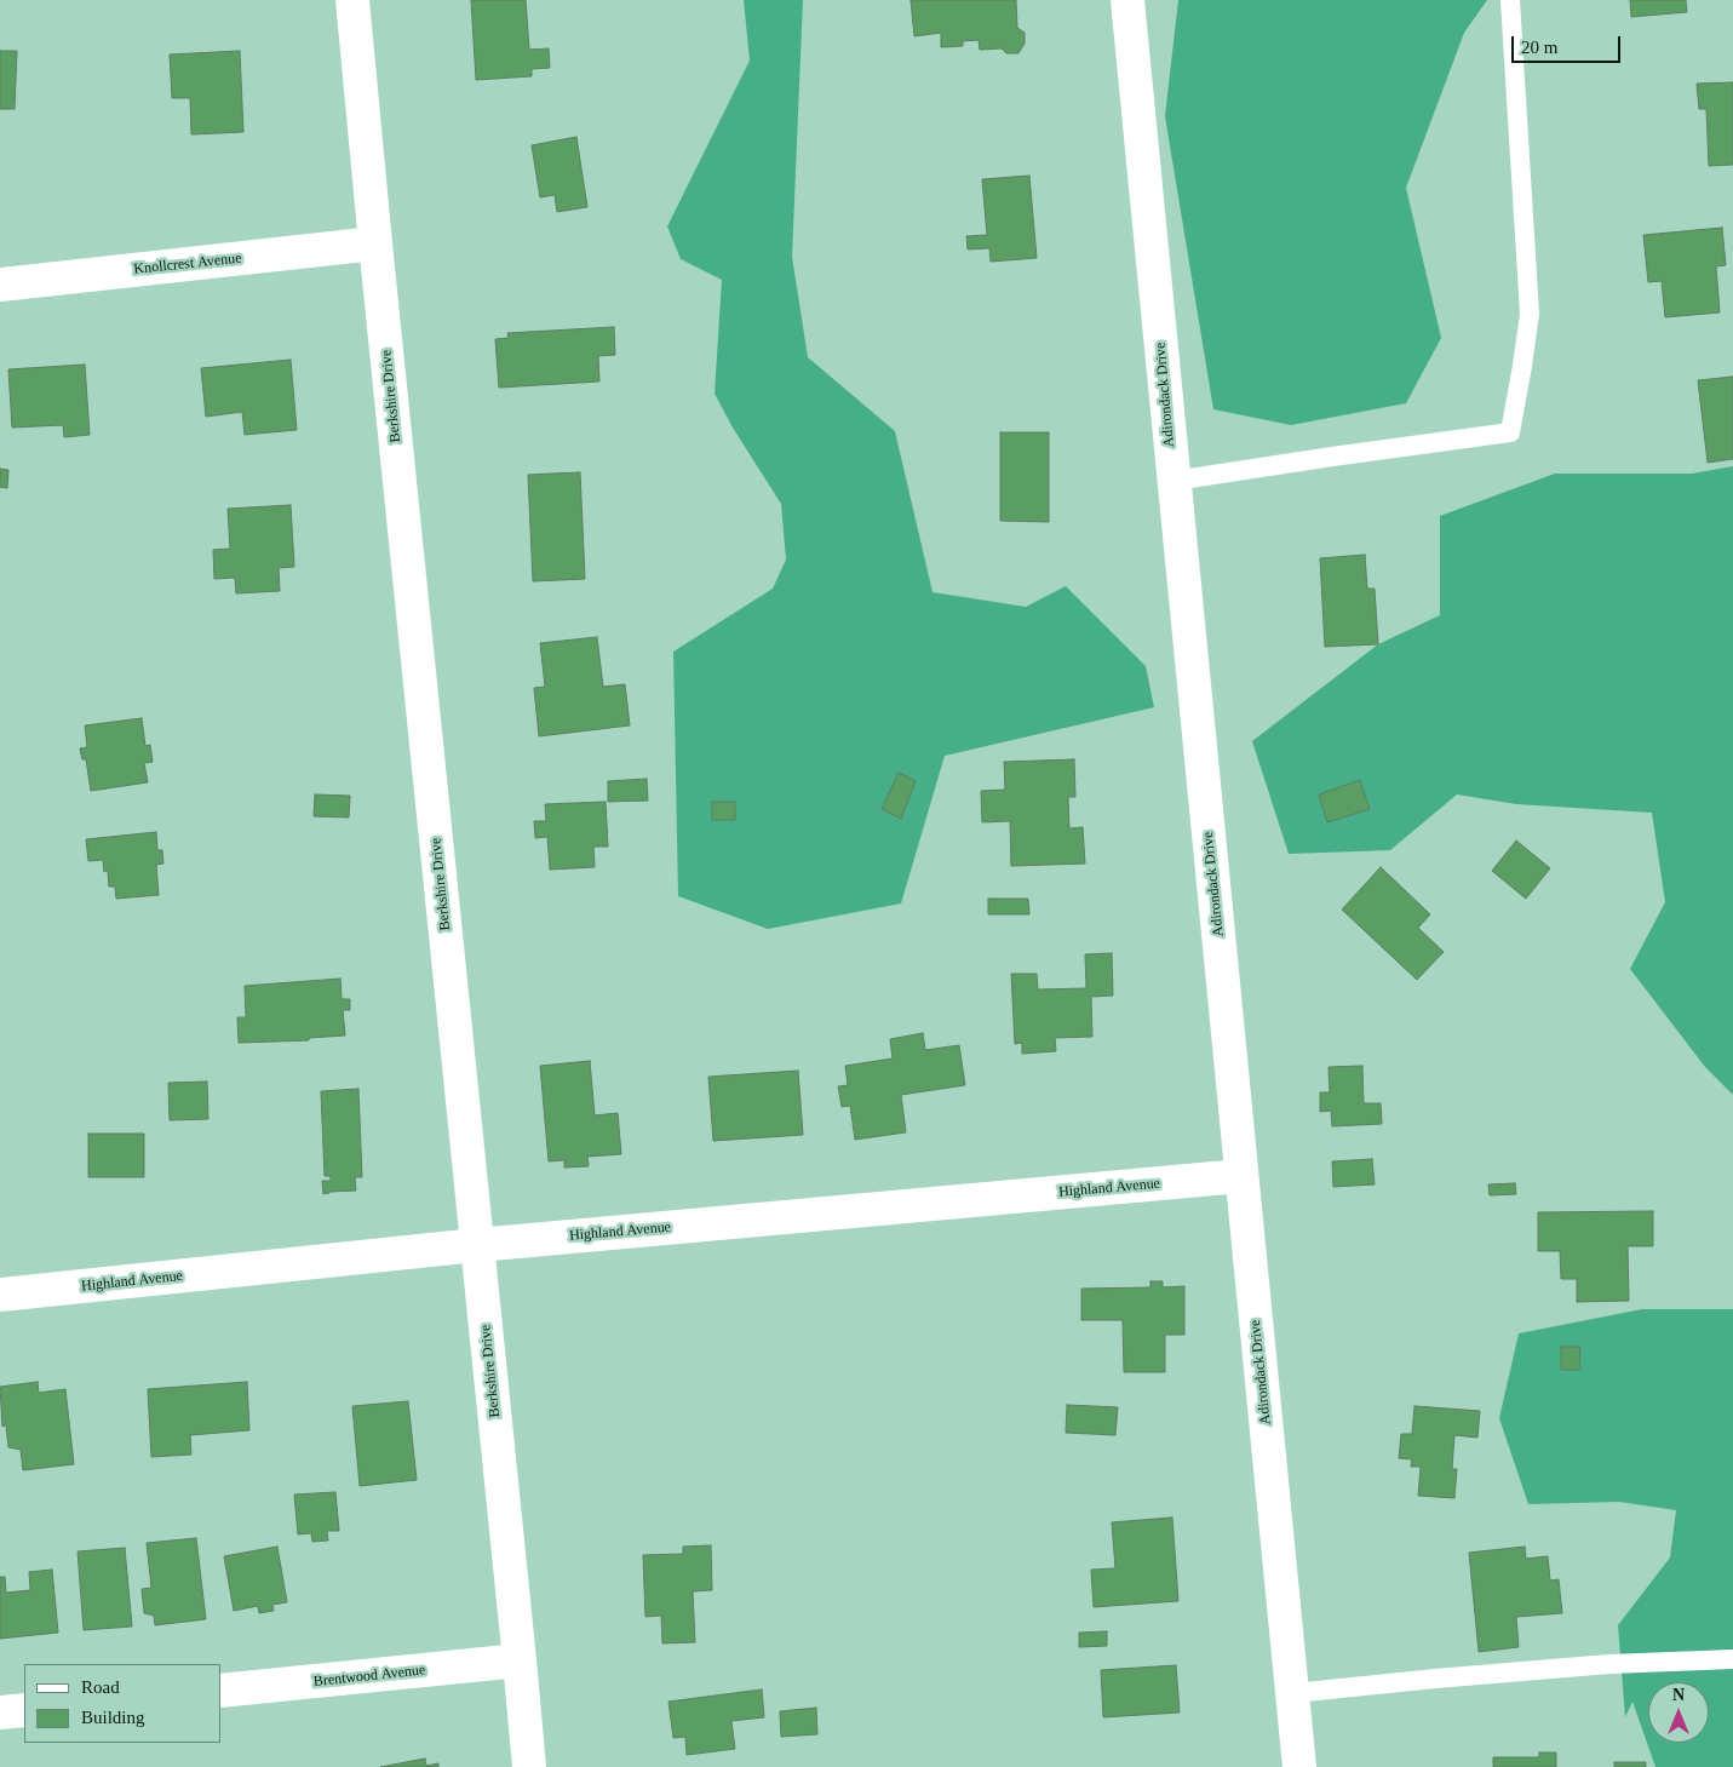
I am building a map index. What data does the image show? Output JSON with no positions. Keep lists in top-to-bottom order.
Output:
{
  "streets": {
    "street": [
      "Knollcrest Avenue",
      "Adirondack Drive",
      "Berkshire Drive",
      "Highland Avenue",
      "Brentwood Avenue"
    ]
  },
  "crossings": [
    ["Knollcrest Avenue", "Berkshire Drive"],
    ["Adirondack Drive", "Highland Avenue"],
    ["Berkshire Drive", "Highland Avenue"],
    ["Berkshire Drive", "Brentwood Avenue"]
  ],
  "legend": ["Road", "Building"],
  "scale_bar": "20 m",
  "north": "top"
}
